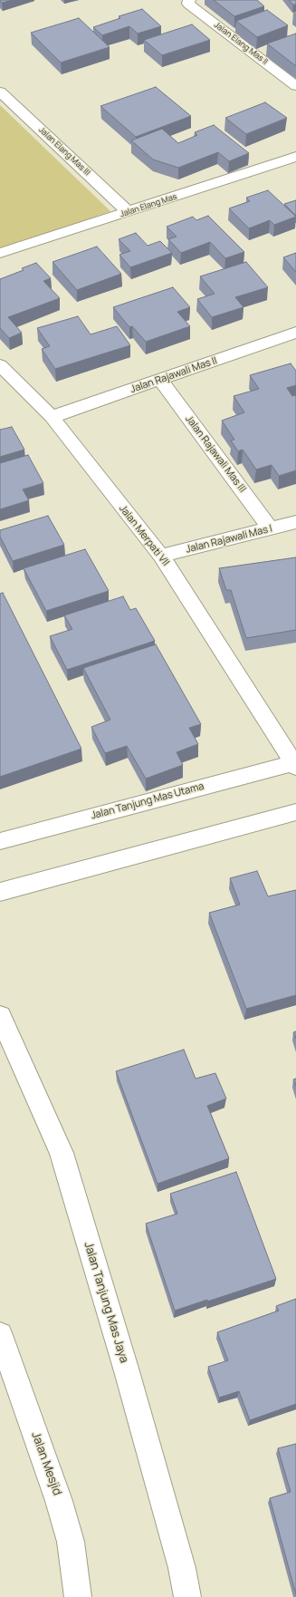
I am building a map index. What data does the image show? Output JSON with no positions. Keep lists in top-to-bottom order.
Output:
{
  "streets": {
    "street": [
      "Jalan Elang Mas II",
      "Jalan Elang Mas III",
      "Jalan Elang Mas",
      "Jalan Rajawali Mas II",
      "Jalan Rajawali Mas III",
      "Jalan Merpati VII",
      "Jalan Rajawali Mas I",
      "Jalan Tanjung Mas Utama",
      "Jalan Tanjung Mas Jaya",
      "Jalan Mesjid"
    ]
  },
  "crossings": [
    ["Jalan Elang Mas III", "Jalan Elang Mas"],
    ["Jalan Rajawali Mas II", "Jalan Rajawali Mas III"],
    ["Jalan Rajawali Mas II", "Jalan Merpati VII"],
    ["Jalan Rajawali Mas III", "Jalan Rajawali Mas I"],
    ["Jalan Merpati VII", "Jalan Rajawali Mas I"],
    ["Jalan Merpati VII", "Jalan Tanjung Mas Utama"]
  ]
}
